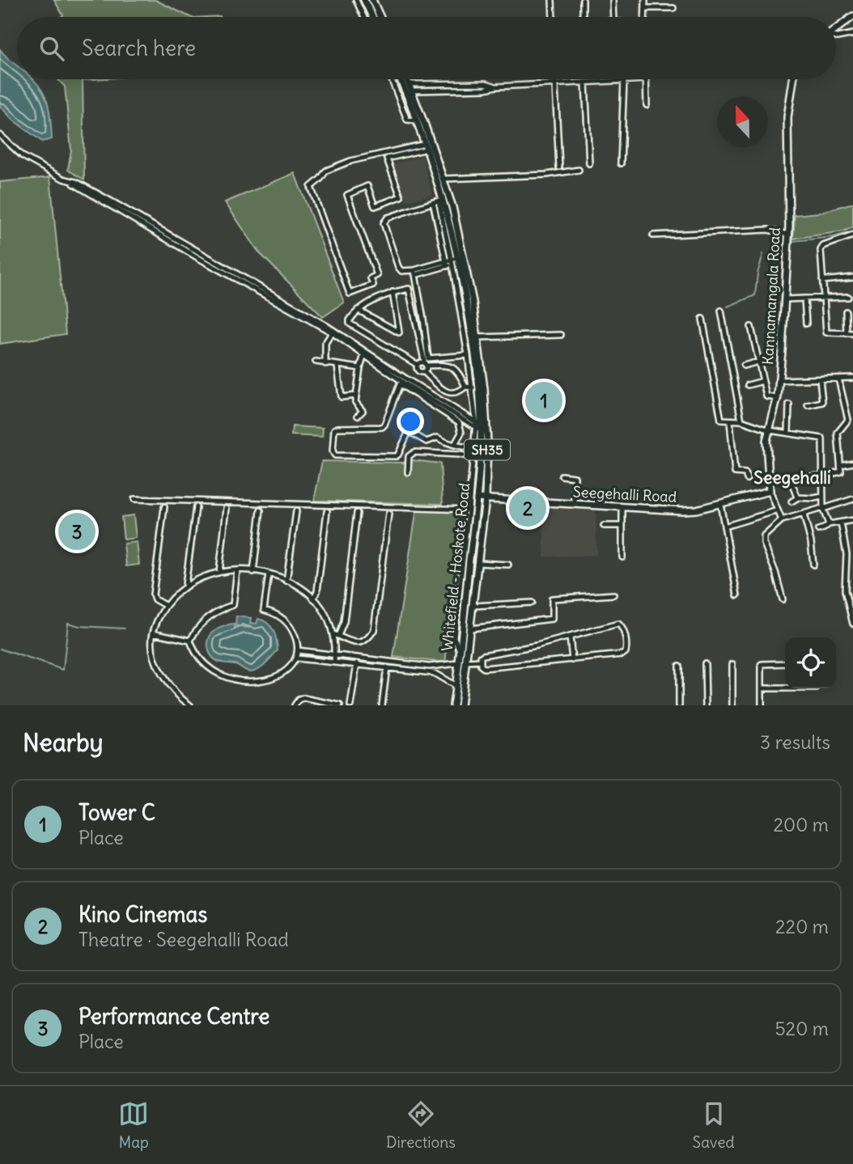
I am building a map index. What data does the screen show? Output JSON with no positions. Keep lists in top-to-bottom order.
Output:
{
  "streets": {
    "main road": [
      "Kannamangala Road",
      "SH35",
      "Seegehalli Road",
      "Whitefield - Hoskote Road"
    ]
  },
  "crossings": [
    ["Kannamangala Road", "Seegehalli Road"],
    ["Seegehalli Road", "Whitefield - Hoskote Road"]
  ],
  "districts": ["Seegehalli"],
  "north": "top",
  "page": {
    "search": "Search here",
    "pins": ["1", "2", "3"],
    "heading": ["Nearby", "3 results"],
    "list": [
      {
        "mark": "1",
        "name": "Tower C",
        "note": "Place",
        "value": "200 m"
      },
      {
        "mark": "2",
        "name": "Kino Cinemas",
        "note": "Theatre · Seegehalli Road",
        "value": "220 m"
      },
      {
        "mark": "3",
        "name": "Performance Centre",
        "note": "Place",
        "value": "520 m"
      }
    ],
    "nav": ["Map", "Directions", "Saved"]
  }
}
